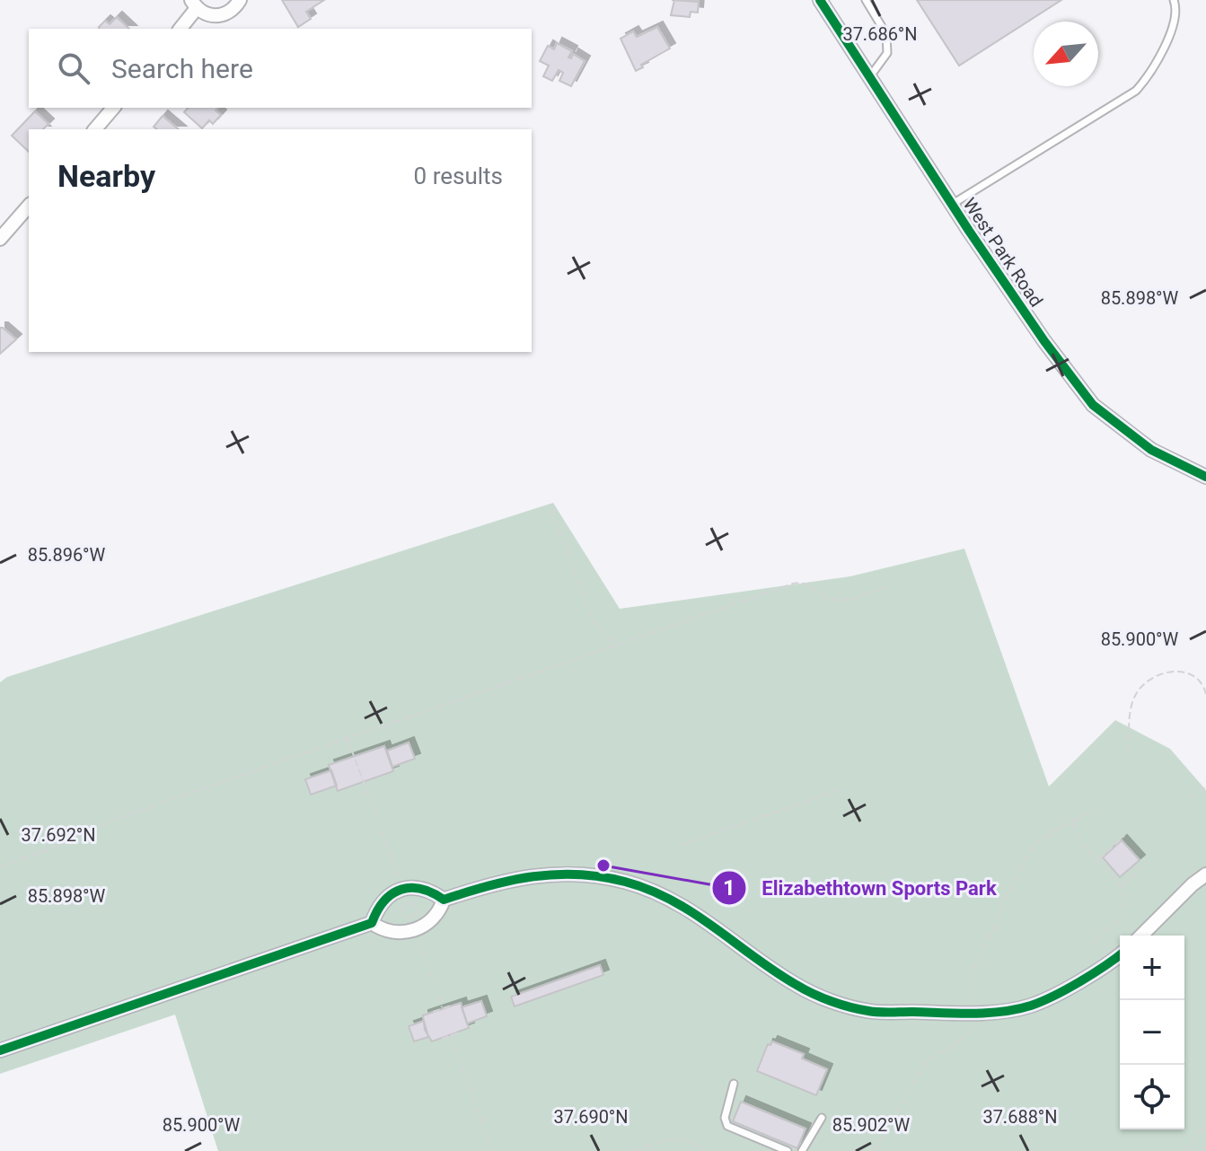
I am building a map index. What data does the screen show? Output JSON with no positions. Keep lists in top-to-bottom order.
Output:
{
  "streets": {
    "street": ["West Park Road"]
  },
  "places": ["Elizabethtown Sports Park"],
  "north": "bottom left",
  "page": {
    "search": "Search here",
    "heading": ["Nearby", "0 results"],
    "map_buttons": ["+", "−"]
  },
  "coordinates": [
    "37.686°N",
    "85.898°W",
    "85.896°W",
    "85.900°W",
    "37.692°N",
    "37.690°N",
    "37.688°N",
    "85.902°W"
  ]
}
